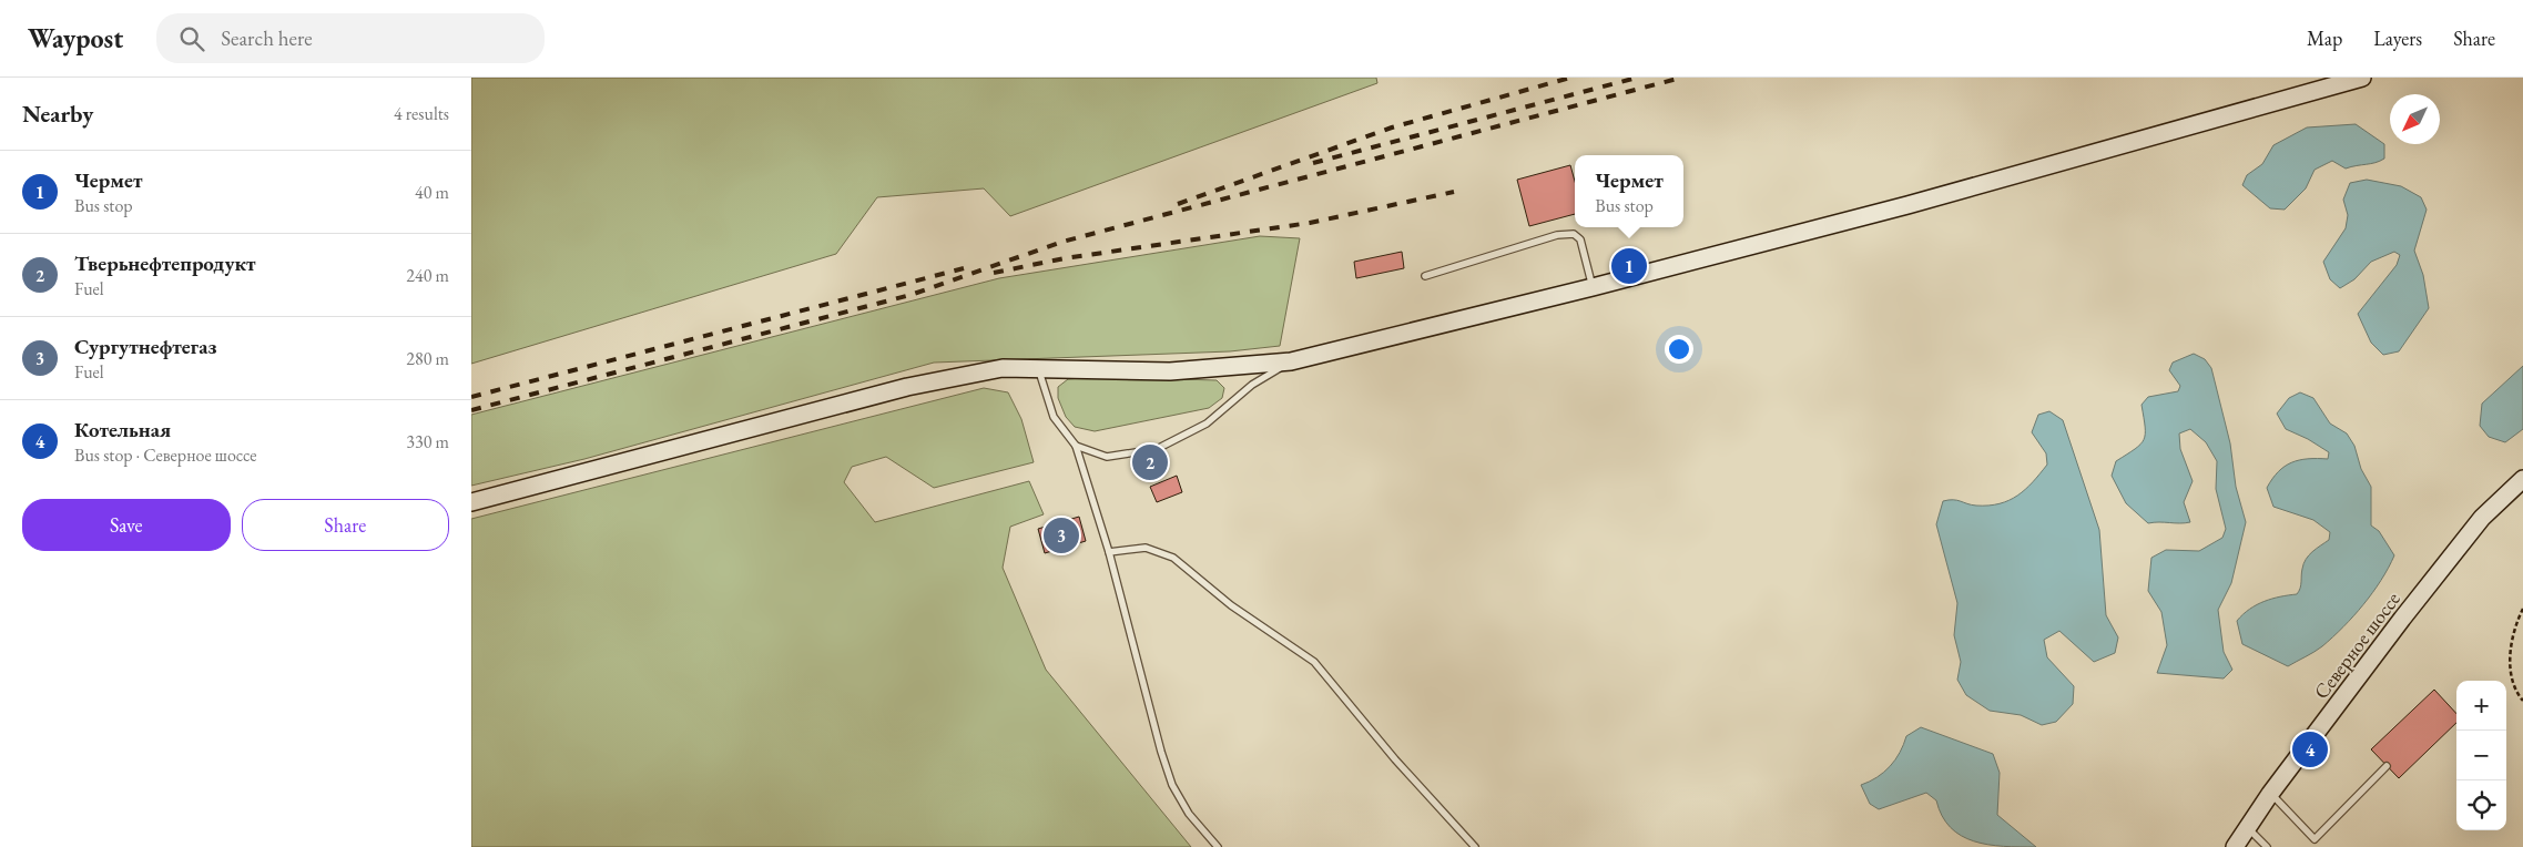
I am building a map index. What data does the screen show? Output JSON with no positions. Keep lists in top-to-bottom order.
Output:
{
  "streets": {
    "street": ["Северное шоссе"]
  },
  "north": "bottom left",
  "page": {
    "header": "Waypost",
    "search": "Search here",
    "nav": ["Map", "Layers", "Share"],
    "heading": ["Nearby", "4 results"],
    "list": [
      {
        "mark": "1",
        "name": "Чермет",
        "note": "Bus stop",
        "value": "40 m"
      },
      {
        "mark": "2",
        "name": "Тверьнефтепродукт",
        "note": "Fuel",
        "value": "240 m"
      },
      {
        "mark": "3",
        "name": "Сургутнефтегаз",
        "note": "Fuel",
        "value": "280 m"
      },
      {
        "mark": "4",
        "name": "Котельная",
        "note": "Bus stop · Северное шоссе",
        "value": "330 m"
      }
    ],
    "popup": ["Чермет", "Bus stop"],
    "pins": [
      "1",
      "2",
      "3",
      "4"
    ],
    "buttons": ["Save", "Share"],
    "map_buttons": ["+", "−"]
  }
}
